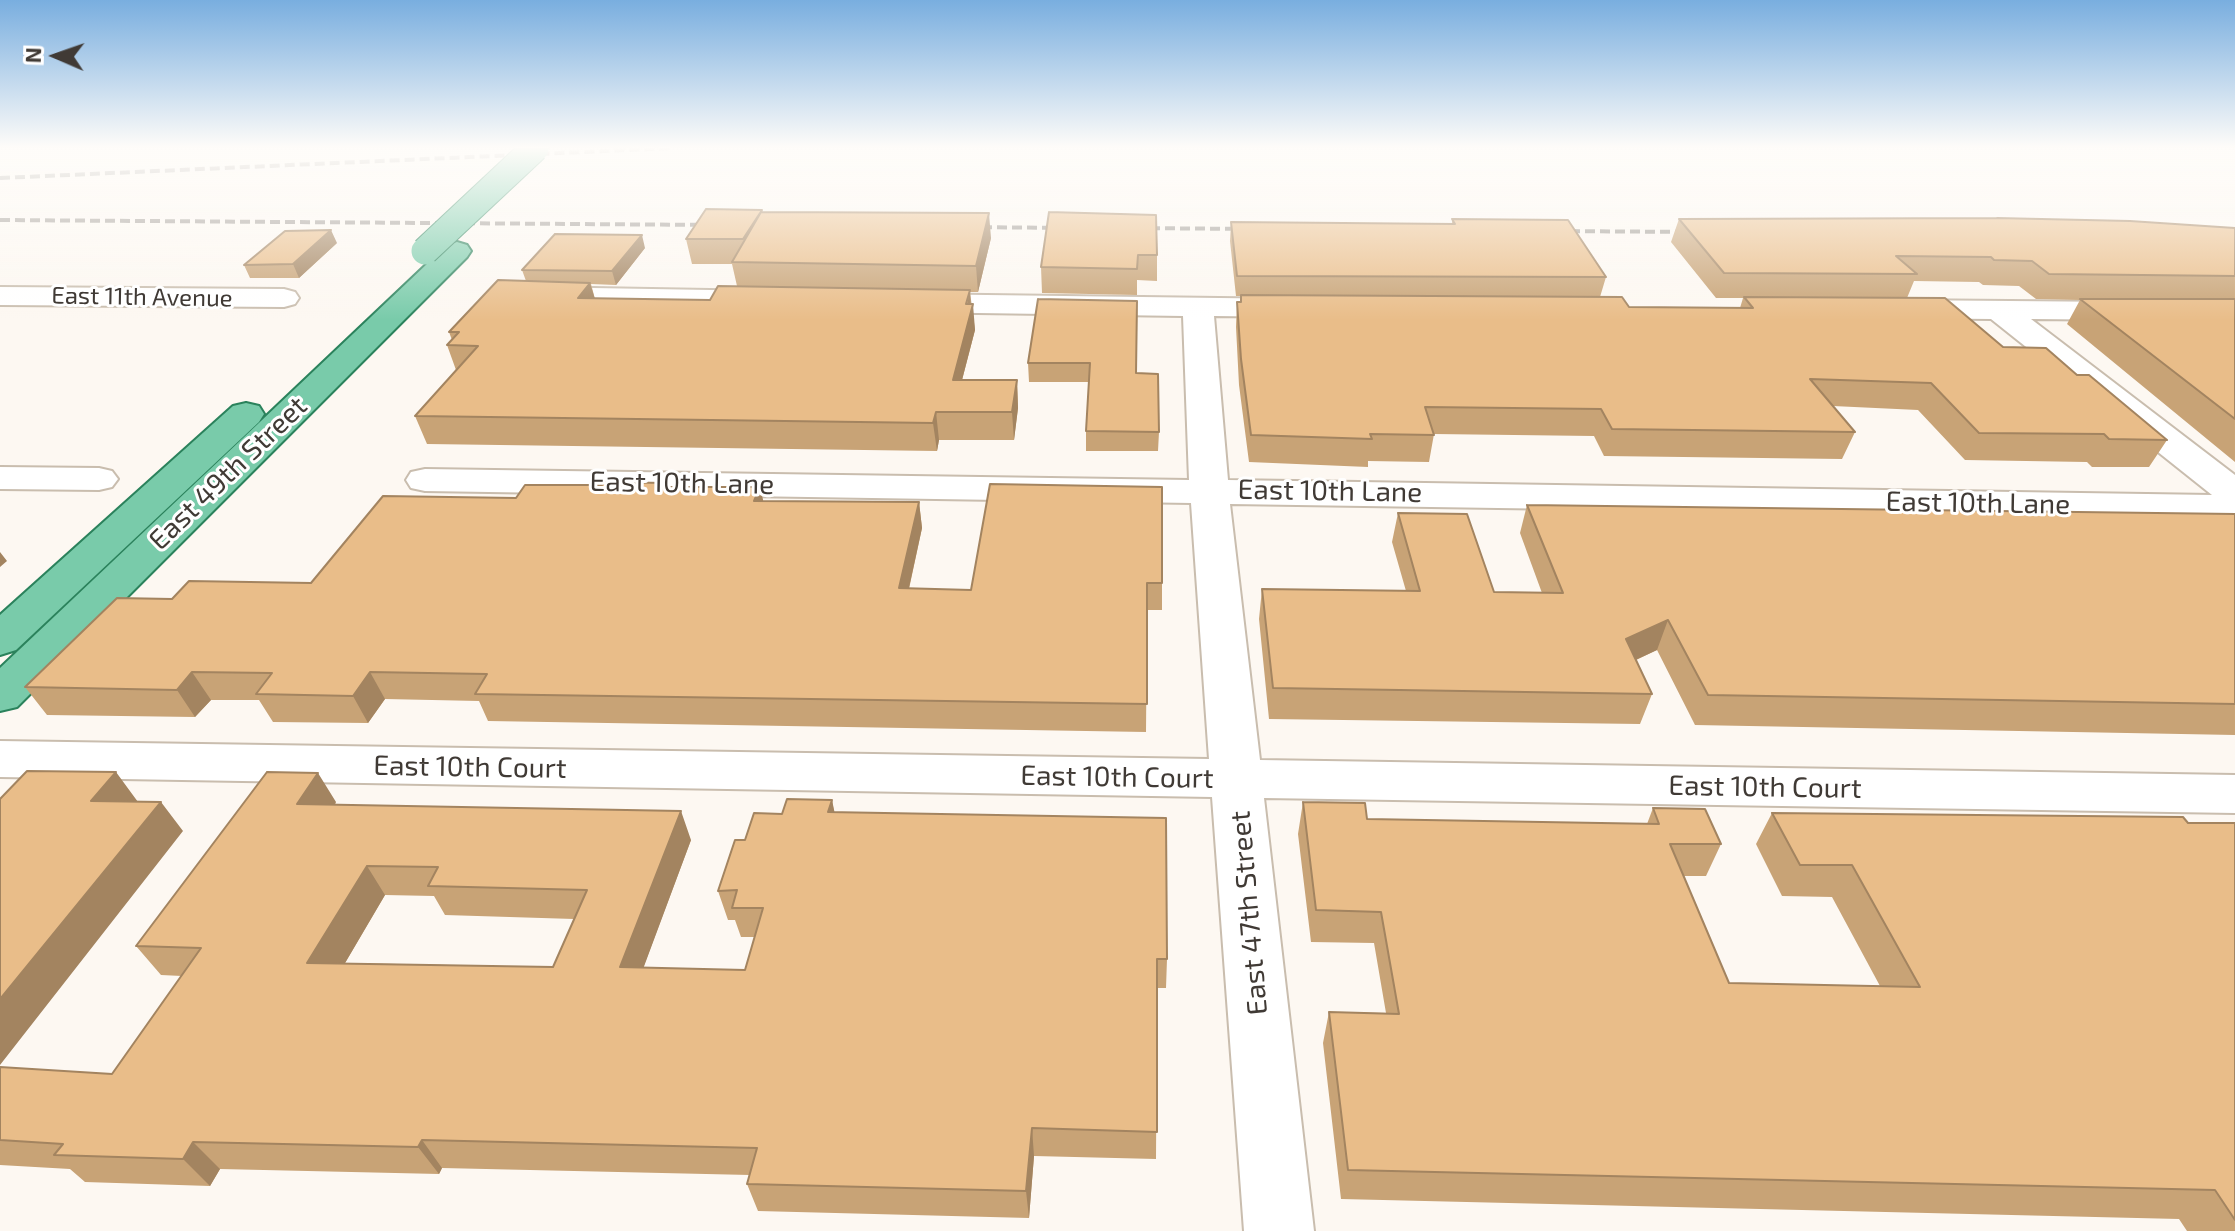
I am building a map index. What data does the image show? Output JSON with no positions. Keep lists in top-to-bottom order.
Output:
{
  "streets": {
    "main road": ["East 49th Street"],
    "street": [
      "East 11th Avenue",
      "East 10th Lane",
      "East 10th Court",
      "East 47th Street"
    ]
  },
  "crossings": [
    ["East 10th Lane", "East 47th Street"],
    ["East 10th Court", "East 47th Street"]
  ],
  "north": "left"
}
